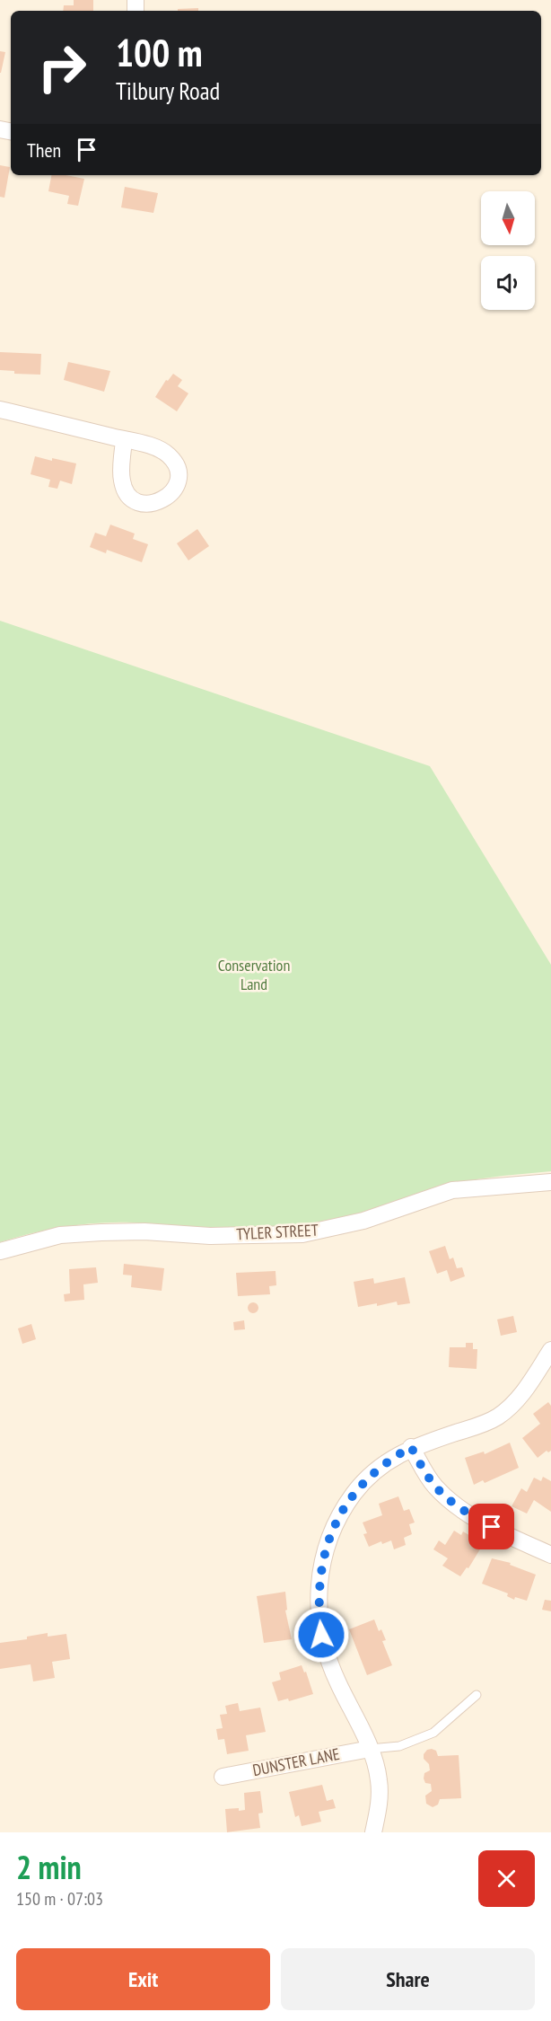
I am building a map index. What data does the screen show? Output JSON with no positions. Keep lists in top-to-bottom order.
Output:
{
  "streets": {
    "street": ["TYLER STREET", "DUNSTER LANE"]
  },
  "parks": ["Conservation Land"],
  "north": "bottom",
  "page": {
    "turn": ["100 m", "Tilbury Road"],
    "then": "Then",
    "heading": ["2 min", "150 m · 07:03"],
    "buttons": ["Exit", "Share"]
  }
}
